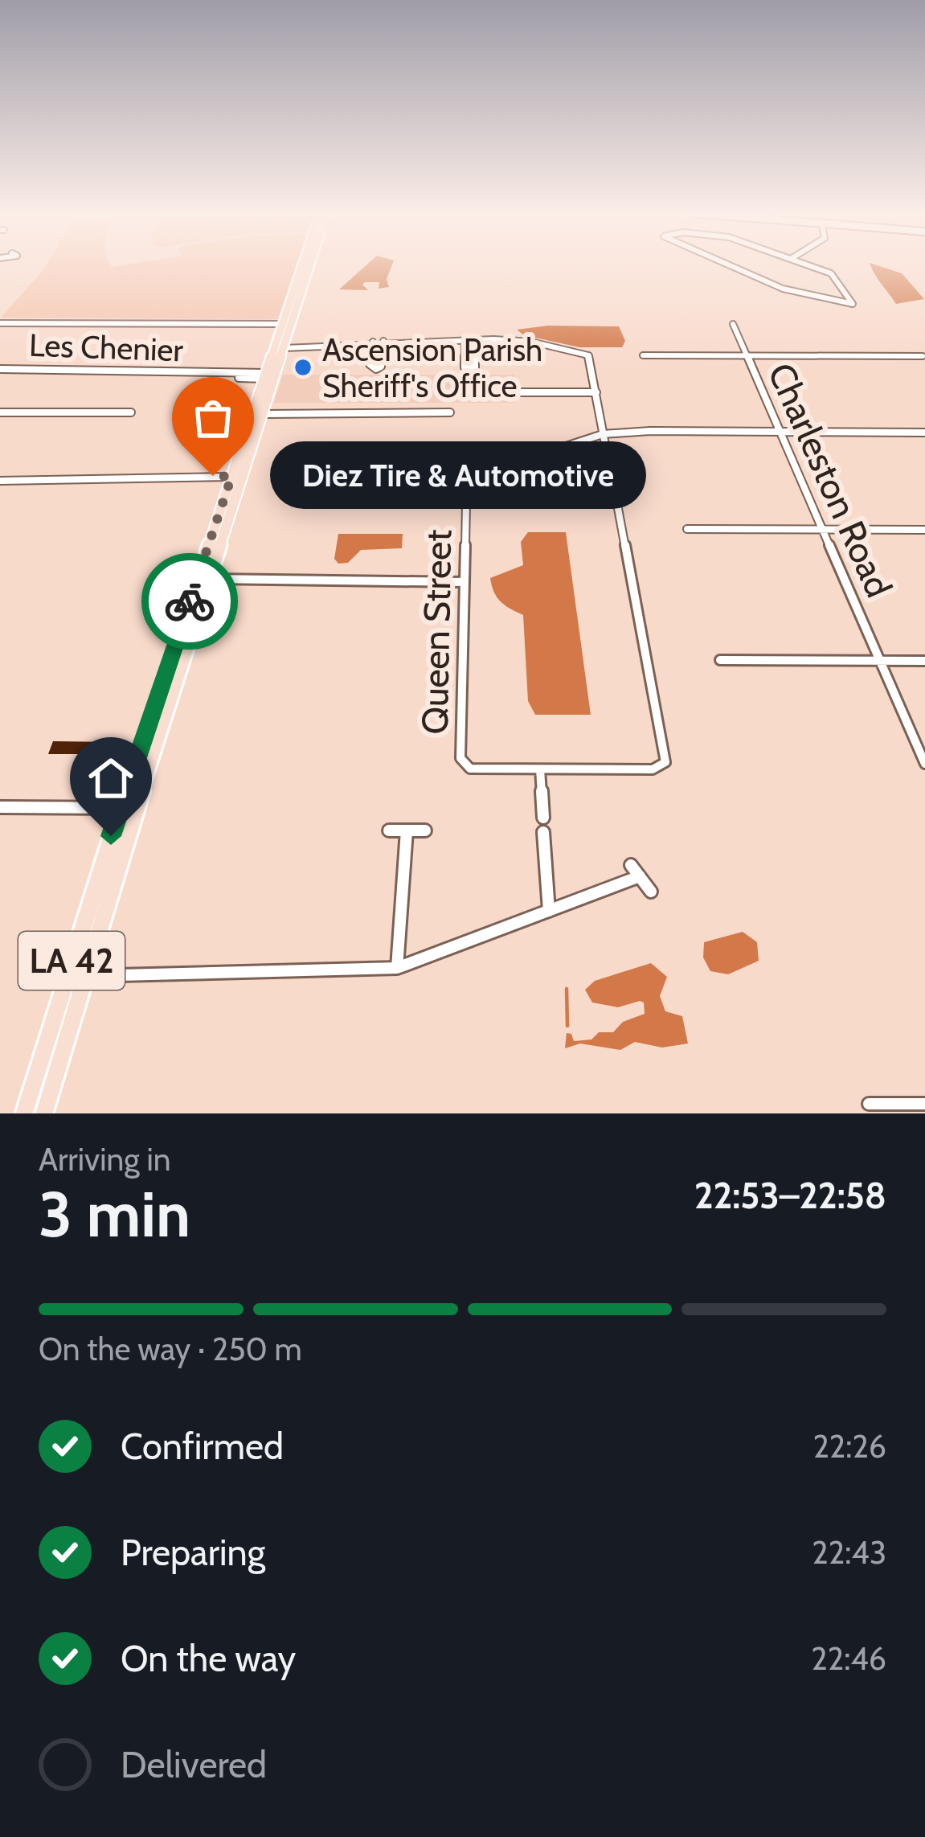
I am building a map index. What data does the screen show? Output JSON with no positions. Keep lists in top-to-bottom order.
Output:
{
  "streets": {
    "main road": ["LA 42"],
    "street": ["Les Chenier", "Charleston Road", "Queen Street"]
  },
  "crossings": [
    ["Les Chenier", "LA 42"]
  ],
  "places": ["Ascension Parish Sheriff's Office", "Diez Tire & Automotive"],
  "page": {
    "bubble": "Diez Tire & Automotive",
    "heading": ["3 min", "Arriving in", "22:53–22:58"],
    "bar": "On the way · 250 m",
    "list": [
      ["Confirmed", "22:26"],
      ["Preparing", "22:43"],
      ["On the way", "22:46"],
      "Delivered"
    ]
  }
}
